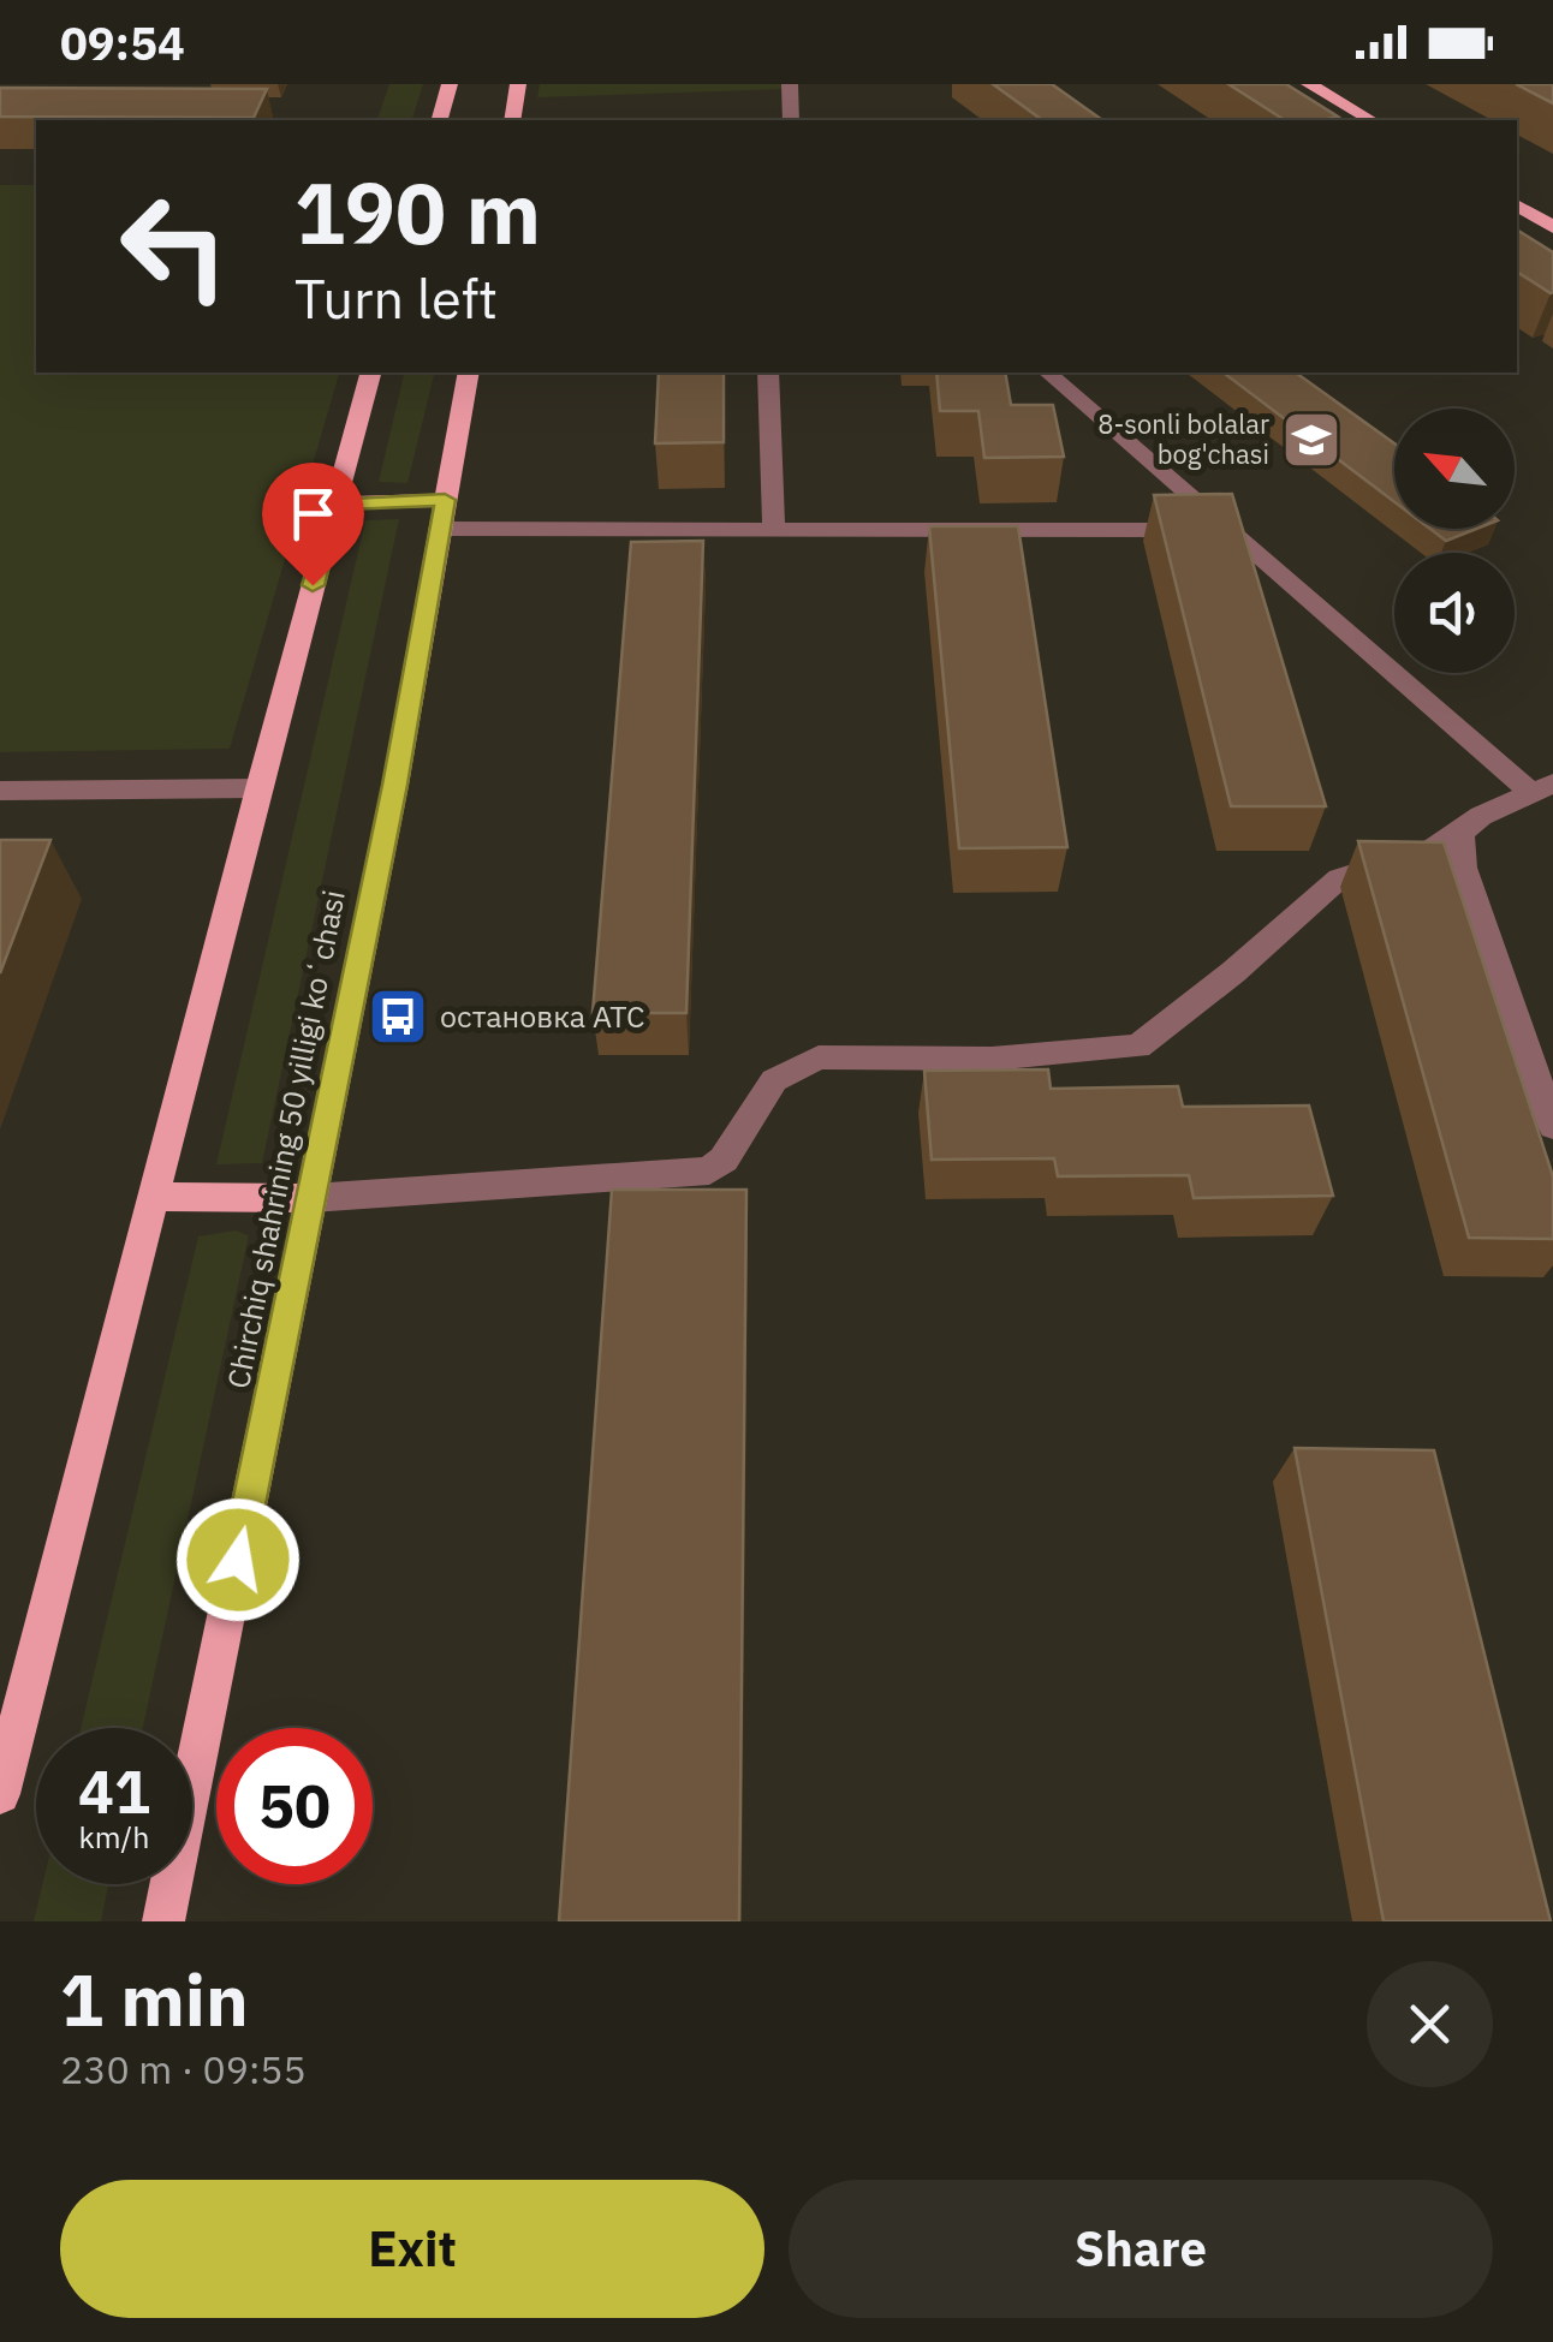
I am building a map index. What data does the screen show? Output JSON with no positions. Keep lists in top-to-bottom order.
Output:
{
  "streets": {
    "main road": ["Chirchiq shahrining 50 yilligi koʻchasi"]
  },
  "places": {
    "school or university": ["8-sonli bolalar bog'chasi"],
    "bus stop": ["остановка АТС"]
  },
  "north": "top left",
  "page": {
    "status": "09:54",
    "turn": ["190 m", "Turn left"],
    "speed": "41 km/h",
    "limit": "50",
    "heading": ["1 min", "230 m · 09:55"],
    "buttons": ["Exit", "Share"]
  }
}
